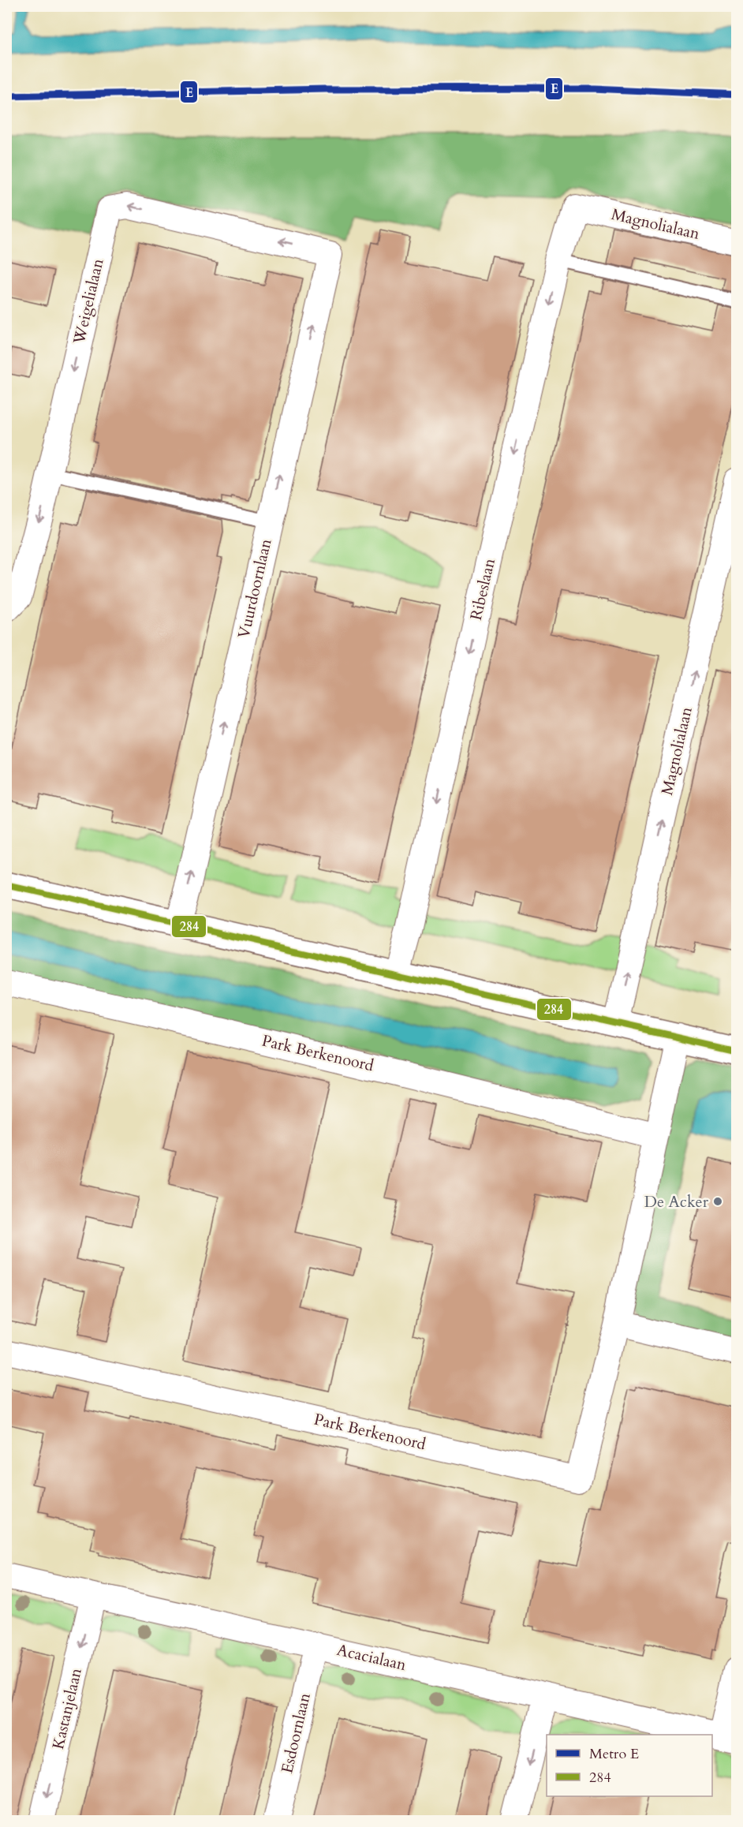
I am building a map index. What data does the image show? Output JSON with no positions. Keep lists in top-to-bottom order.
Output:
{
  "streets": {
    "street": [
      "Magnolialaan",
      "Weigelialaan",
      "Vuurdoornlaan",
      "Ribeslaan",
      "Park Berkenoord",
      "Acacialaan",
      "Kastanjelaan",
      "Esdoornlaan"
    ]
  },
  "crossings": [
    ["Magnolialaan", "Ribeslaan"],
    ["Weigelialaan", "Vuurdoornlaan"],
    ["Acacialaan", "Kastanjelaan"],
    ["Acacialaan", "Esdoornlaan"]
  ],
  "one_way": [
    "Magnolialaan",
    "Vuurdoornlaan",
    "Ribeslaan",
    "Kastanjelaan"
  ],
  "places": ["De Acker"],
  "lines": ["metro line E", "transit line 284"],
  "legend": ["Metro E", "284"]
}
